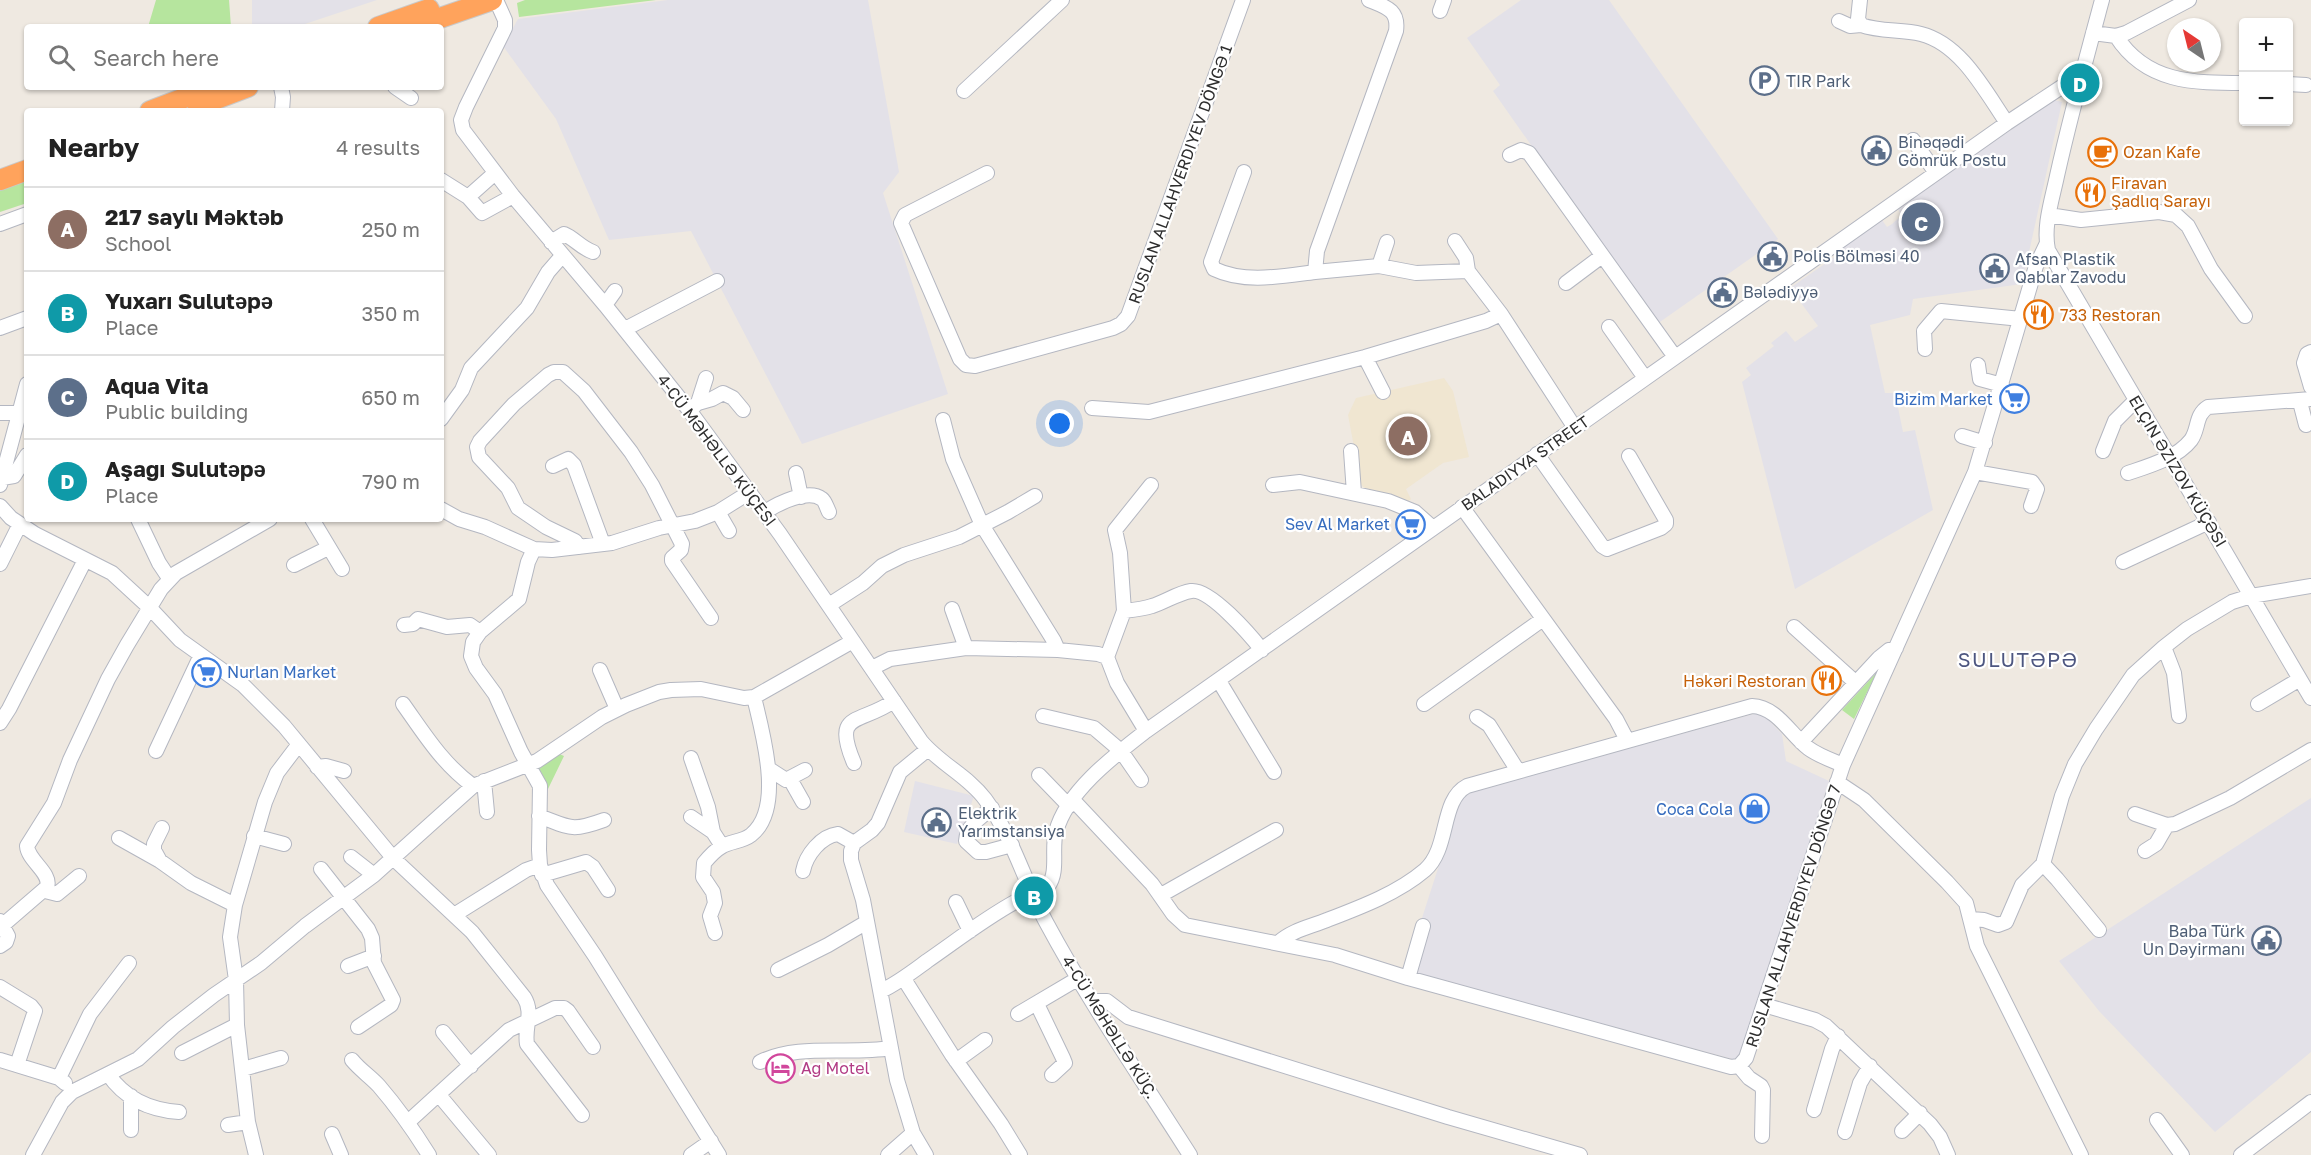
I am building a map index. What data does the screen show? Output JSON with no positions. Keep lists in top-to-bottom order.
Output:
{
  "streets": {
    "street": [
      "RUSLAN ALLAHVERDIYEV DÖNGƏ 1",
      "4-CÜ MƏHƏLLƏ KÜÇESI",
      "BALADIYYA STREET",
      "ELÇIN ƏZIZOV KÜÇƏSI",
      "RUSLAN ALLAHVERDIYEV DÖNGƏ 7",
      "4-CÜ MƏHƏLLƏ KÜÇ."
    ]
  },
  "crossings": [
    ["4-CÜ MƏHƏLLƏ KÜÇESI", "BALADIYYA STREET"],
    ["4-CÜ MƏHƏLLƏ KÜÇESI", "4-CÜ MƏHƏLLƏ KÜÇ."],
    ["BALADIYYA STREET", "RUSLAN ALLAHVERDIYEV DÖNGƏ 7"],
    ["BALADIYYA STREET", "4-CÜ MƏHƏLLƏ KÜÇ."],
    ["ELÇIN ƏZIZOV KÜÇƏSI", "RUSLAN ALLAHVERDIYEV DÖNGƏ 7"]
  ],
  "districts": ["SULUTƏPƏ"],
  "places": {
    "parking": ["TIR Park"],
    "public building": [
      "Binəqədi Gömrük Postu",
      "Polis Bölməsi 40",
      "Afsan Plastik Qablar Zavodu",
      "Bələdiyyə",
      "Elektrik Yarımstansiya",
      "Baba Türk Un Dəyirmanı"
    ],
    "cafe": ["Ozan Kafe"],
    "restaurant": ["Firavan Şadlıq Sarayı", "733 Restoran", "Həkəri Restoran"],
    "supermarket": ["Bizim Market", "Sev Al Market", "Nurlan Market"],
    "shop": ["Coca Cola"],
    "hotel": ["Ağ Motel"]
  },
  "north": "top left",
  "page": {
    "map_buttons": ["+", "−"],
    "search": "Search here",
    "pins": [
      "D",
      "C",
      "A",
      "B"
    ],
    "heading": ["Nearby", "4 results"],
    "list": [
      {
        "mark": "A",
        "name": "217 saylı Məktəb",
        "note": "School",
        "value": "250 m"
      },
      {
        "mark": "B",
        "name": "Yuxarı Sulutəpə",
        "note": "Place",
        "value": "350 m"
      },
      {
        "mark": "C",
        "name": "Aqua Vita",
        "note": "Public building",
        "value": "650 m"
      },
      {
        "mark": "D",
        "name": "Aşağı Sulutəpə",
        "note": "Place",
        "value": "790 m"
      }
    ]
  }
}
